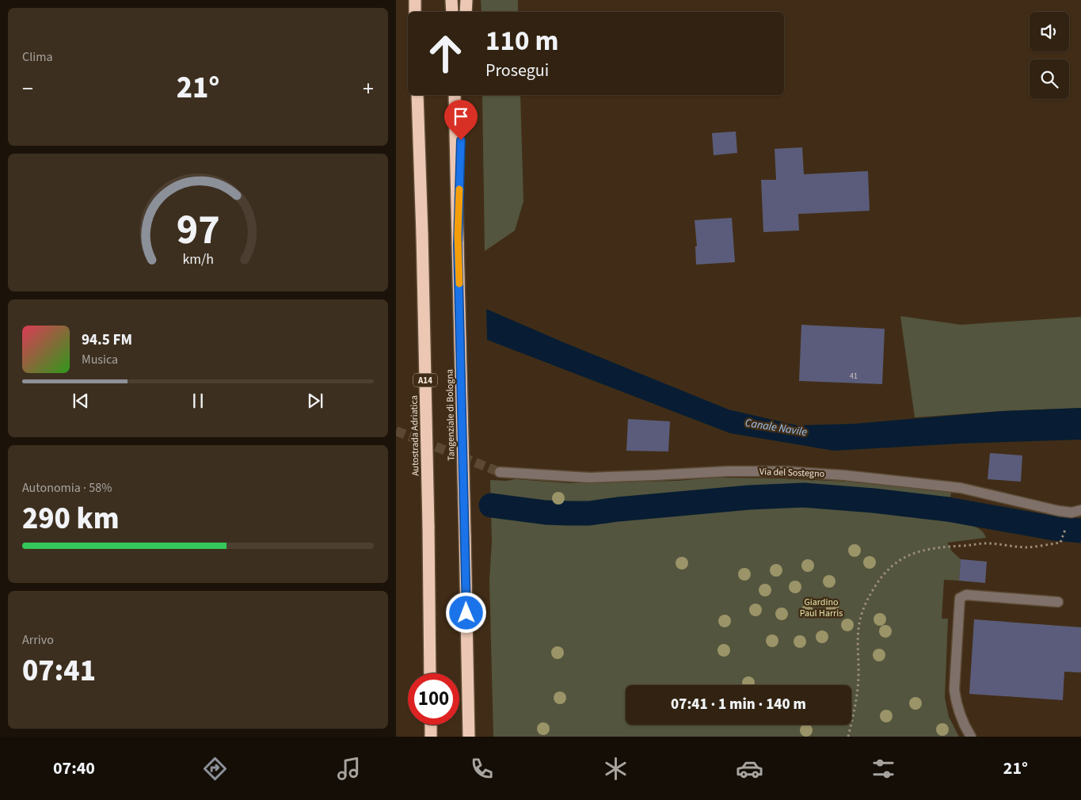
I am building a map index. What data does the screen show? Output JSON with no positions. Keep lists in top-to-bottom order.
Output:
{
  "streets": {
    "highway": ["A14", "Tangenziale di Bologna", "Autostrada Adriatica"],
    "lane": ["Via del Sostegno"]
  },
  "water": ["Canale Navile"],
  "parks": ["Giardino Paul Harris"],
  "house_numbers": ["41"],
  "page": {
    "tile": [
      "Clima",
      ["Autonomia · 58%", "290 km"],
      ["Arrivo", "07:41"]
    ],
    "turn": ["110 m", "Prosegui"],
    "heat": ["−", "21°", "+"],
    "song": ["94.5 FM", "Musica"],
    "limit": "100",
    "trip": "07:41 · 1 min · 140 m",
    "tabs": ["07:40", "21°"],
    "gauge": ["97", "km/h"]
  }
}
